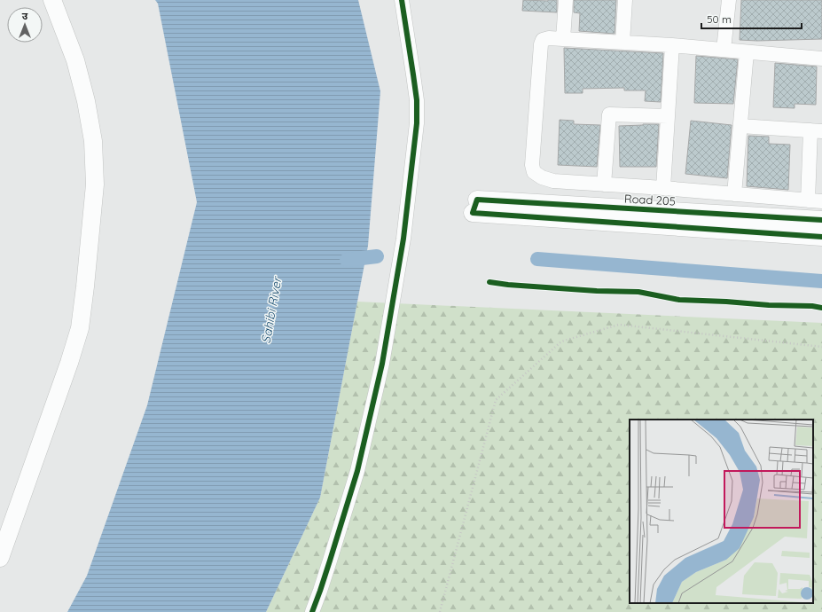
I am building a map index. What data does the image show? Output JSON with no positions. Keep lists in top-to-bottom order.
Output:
{
  "streets": {
    "street": ["Road 205"]
  },
  "water": ["Sahibi River"],
  "scale_bar": "50 m",
  "north": "top"
}
